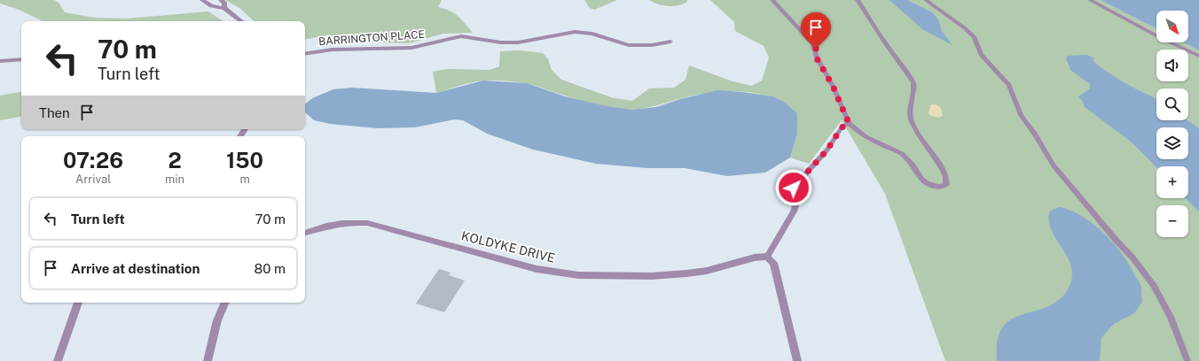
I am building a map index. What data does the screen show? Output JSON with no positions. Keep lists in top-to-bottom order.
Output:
{
  "streets": {
    "street": ["BARRINGTON PLACE", "KOLDYKE DRIVE"]
  },
  "north": "bottom right",
  "page": {
    "map_buttons": ["+", "−"],
    "turn": ["70 m", "Turn left"],
    "then": "Then",
    "eta": [
      "07:26",
      "Arrival",
      "2",
      "min",
      "150",
      "m"
    ],
    "list": [
      {
        "name": "Turn left",
        "value": "70 m"
      },
      {
        "name": "Arrive at destination",
        "value": "80 m"
      }
    ]
  }
}
